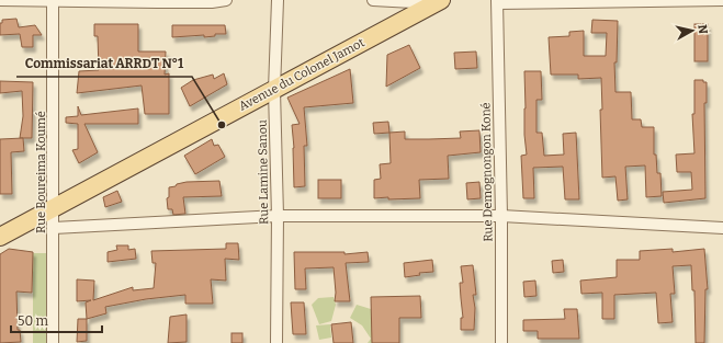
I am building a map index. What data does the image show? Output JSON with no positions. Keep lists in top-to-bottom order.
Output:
{
  "streets": {
    "main road": ["Avenue du Colonel Jamot"],
    "street": ["Rue Boureima Koumé", "Rue Lamine Sanou", "Rue Demognongon Koné"]
  },
  "crossings": [
    ["Avenue du Colonel Jamot", "Rue Boureima Koumé"],
    ["Avenue du Colonel Jamot", "Rue Lamine Sanou"]
  ],
  "places": ["Commissariat ARRDT N°1"],
  "scale_bar": "50 m",
  "north": "right"
}
